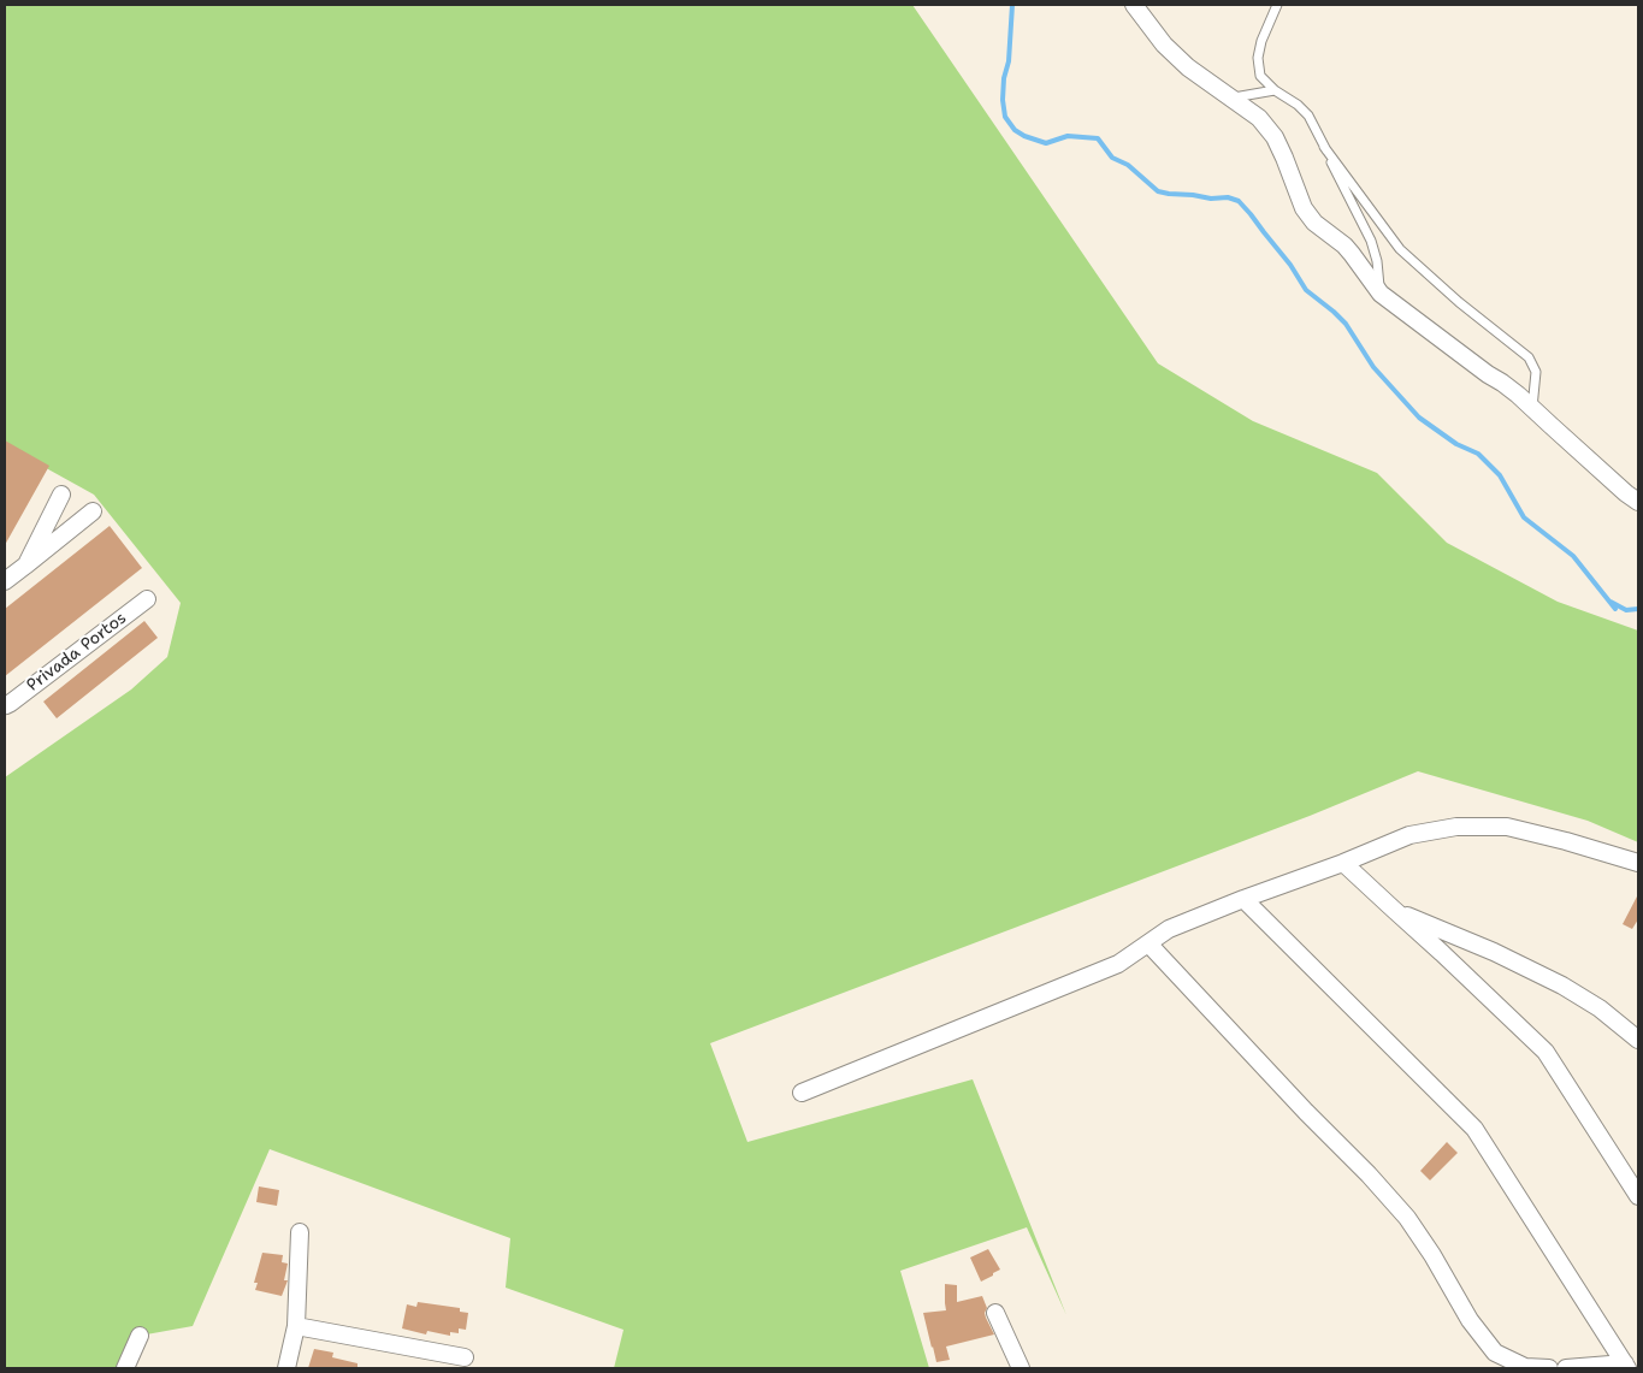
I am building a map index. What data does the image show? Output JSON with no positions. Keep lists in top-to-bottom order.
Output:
{
  "streets": {
    "street": ["Privada Portos"]
  }
}
